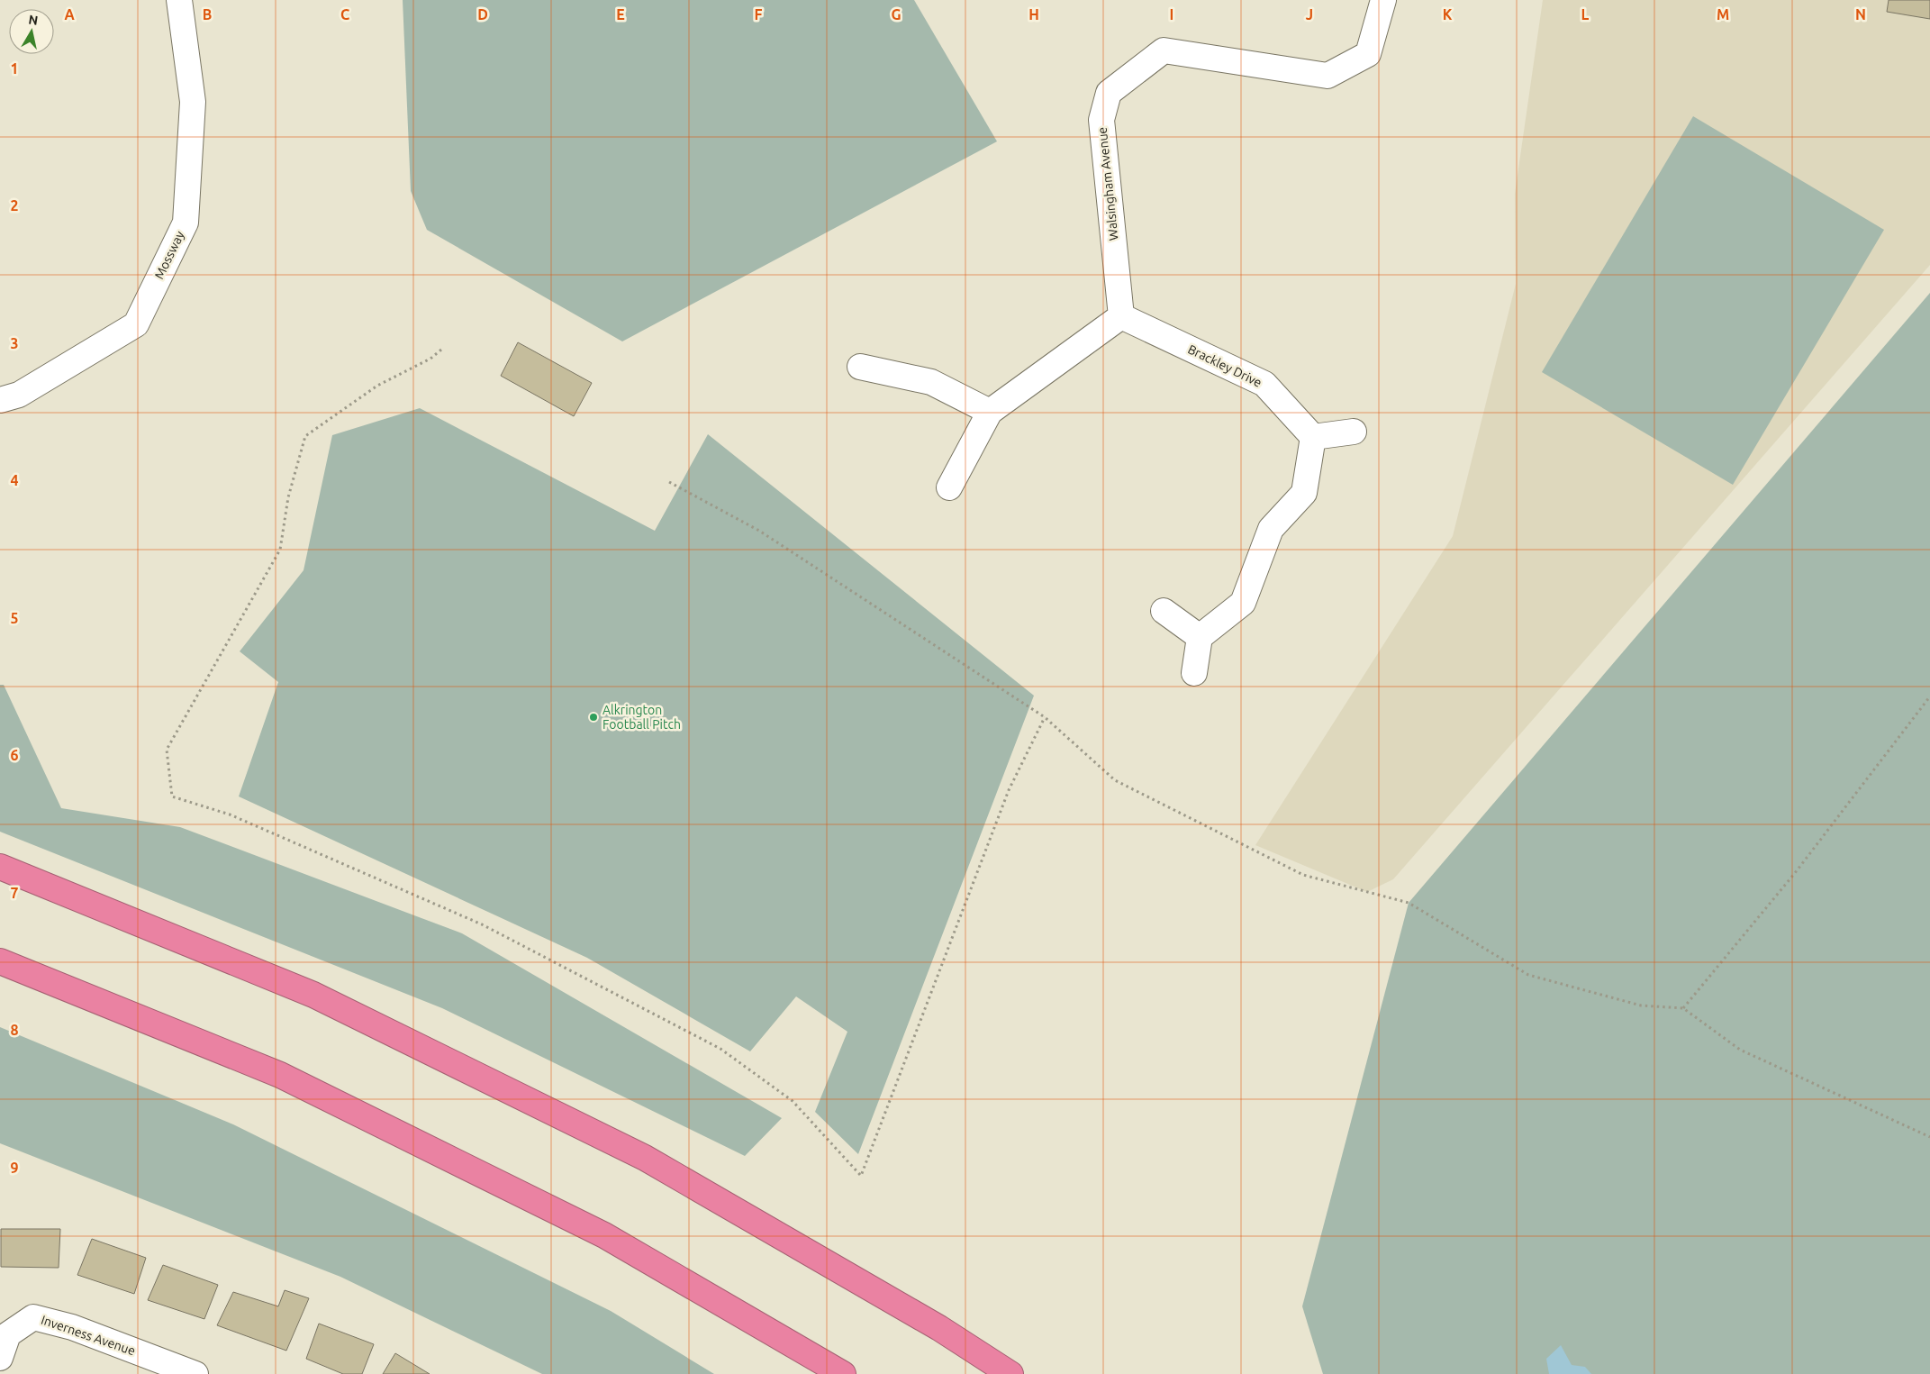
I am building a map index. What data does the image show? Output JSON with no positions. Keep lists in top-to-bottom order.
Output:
{
  "streets": {
    "street": [
      "Walsingham Avenue",
      "Mossway",
      "Brackley Drive",
      "Inverness Avenue"
    ]
  },
  "crossings": [
    ["Walsingham Avenue", "Brackley Drive"]
  ],
  "places": ["Alkrington Football Pitch"],
  "north": "top",
  "grid": {
    "columns": [
      "A",
      "B",
      "C",
      "D",
      "E",
      "F",
      "G",
      "H",
      "I",
      "J",
      "K",
      "L",
      "M",
      "N"
    ],
    "rows": [
      "1",
      "2",
      "3",
      "4",
      "5",
      "6",
      "7",
      "8",
      "9"
    ]
  }
}
